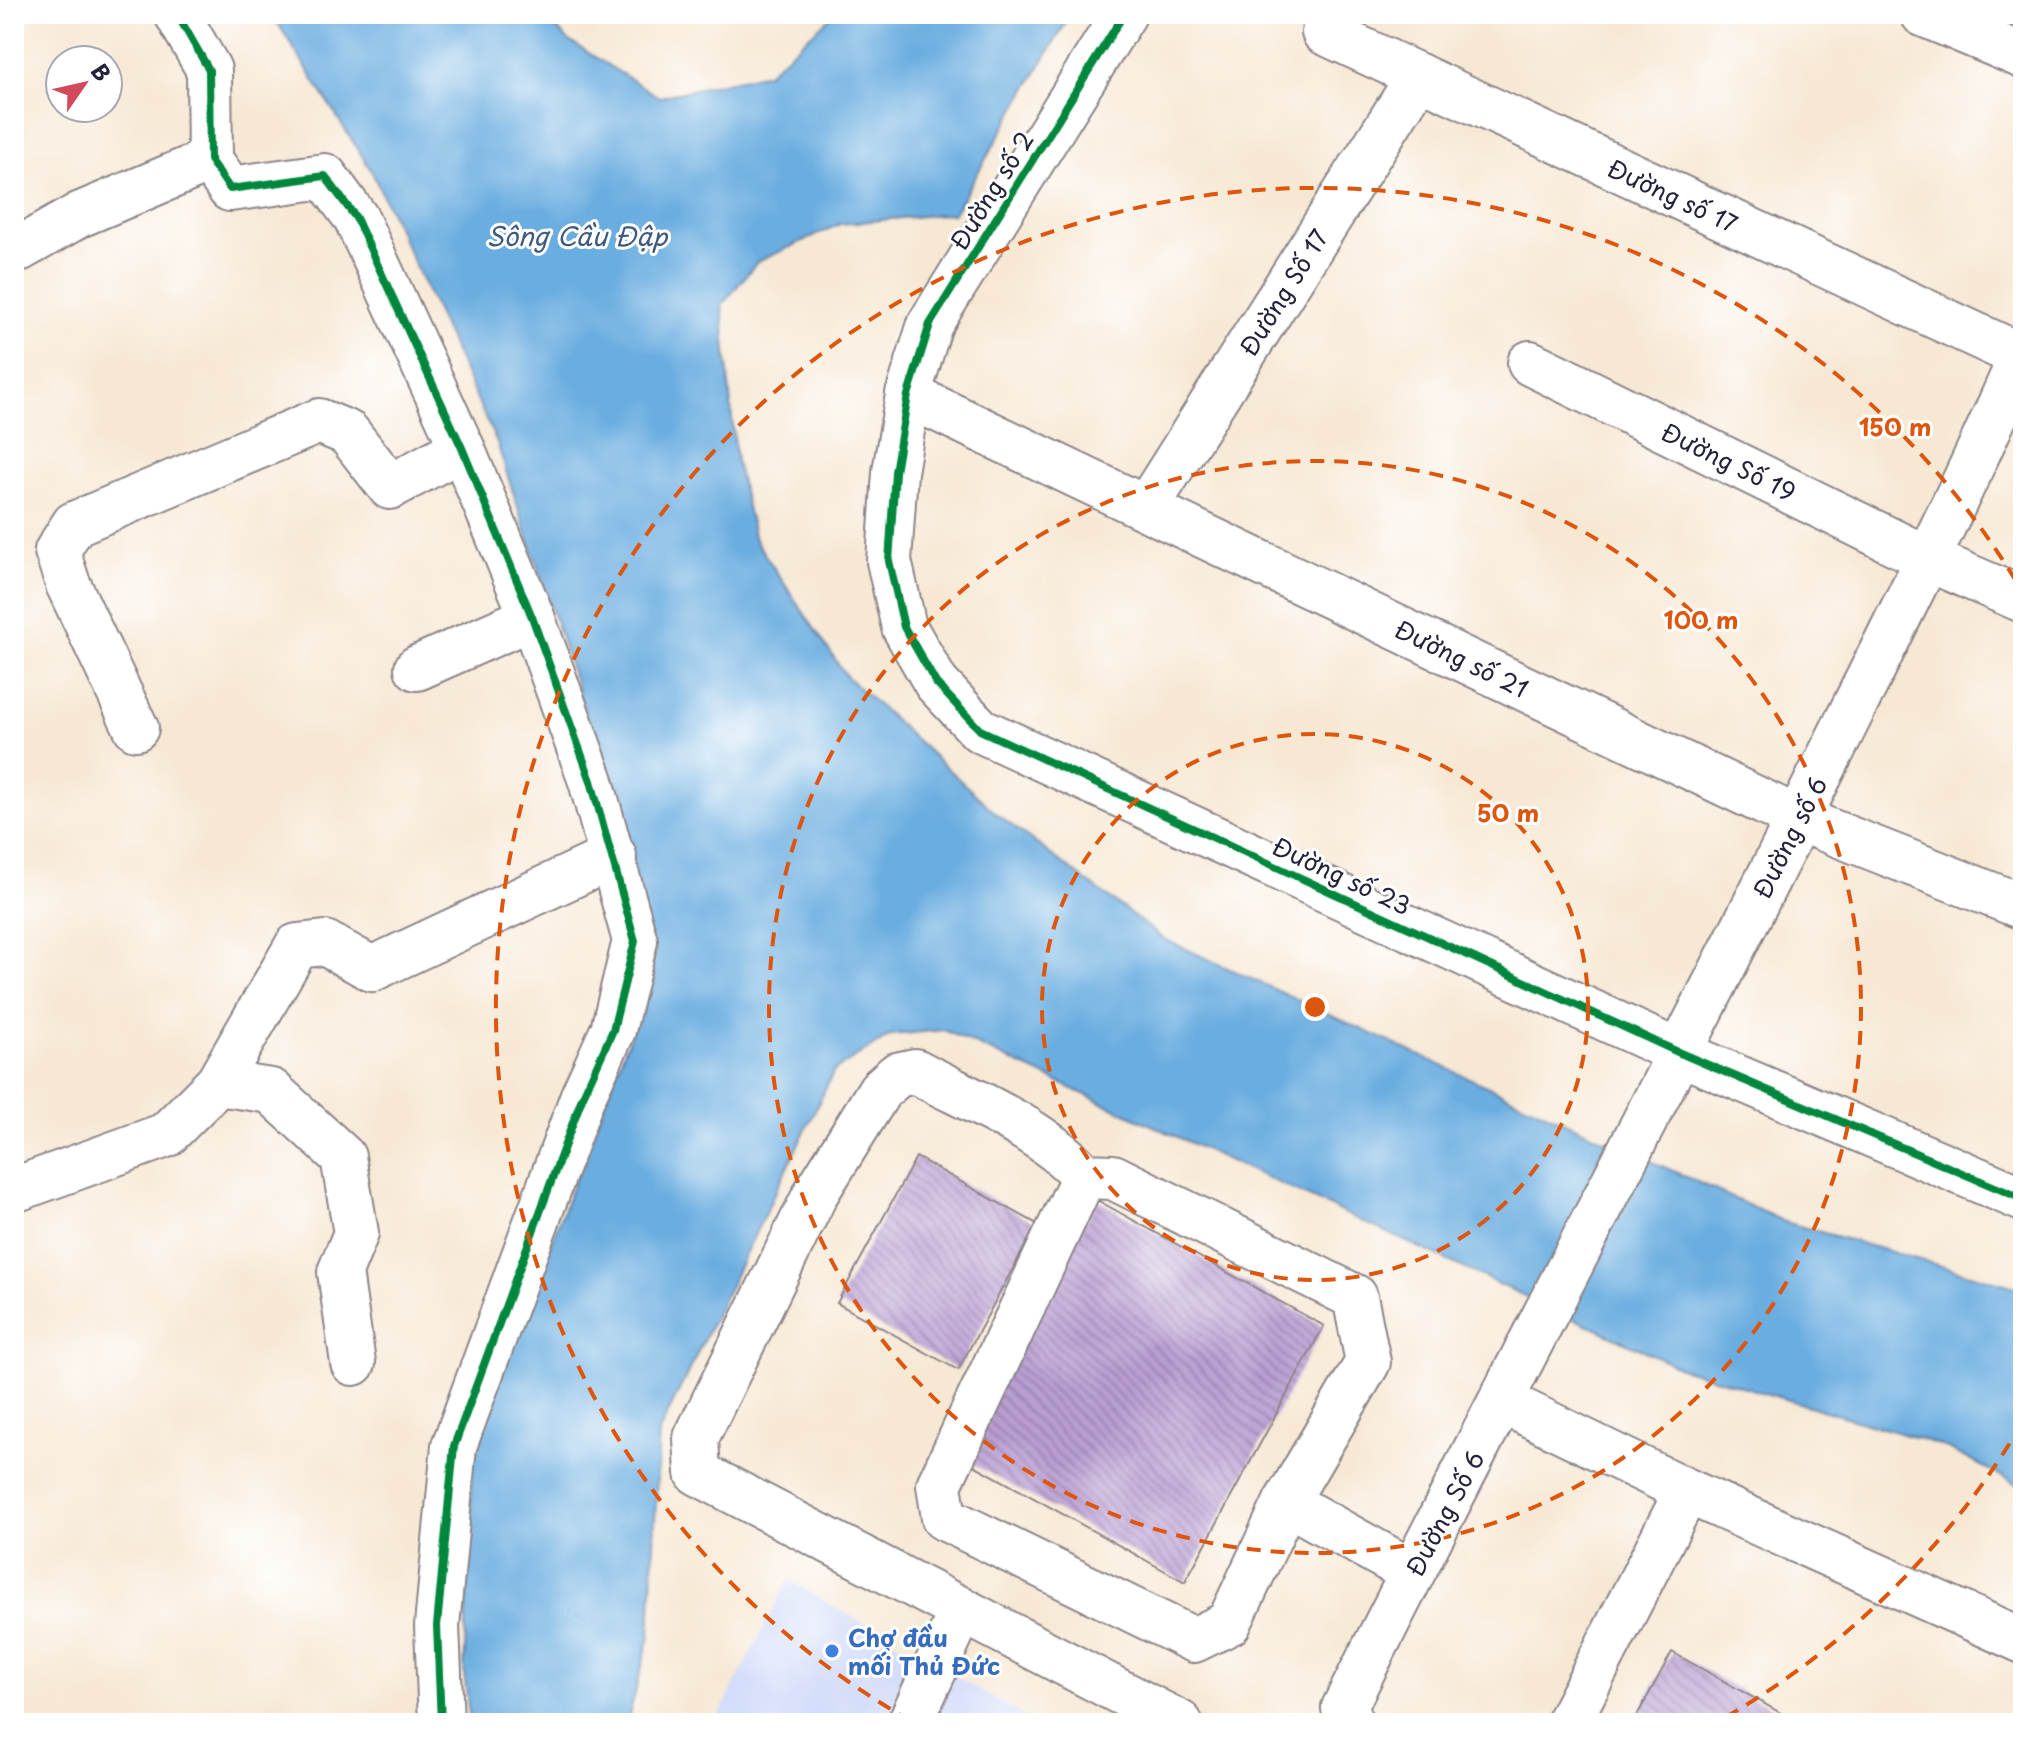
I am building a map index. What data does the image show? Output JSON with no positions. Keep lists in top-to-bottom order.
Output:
{
  "streets": {
    "street": [
      "Đường số 2",
      "Đường số 17",
      "Đường Số 17",
      "Đường Số 19",
      "Đường số 21",
      "Đường số 6",
      "Đường số 23",
      "Đường Số 6"
    ]
  },
  "crossings": [
    ["Đường số 2", "Đường số 21"],
    ["Đường số 2", "Đường số 23"],
    ["Đường số 17", "Đường Số 17"],
    ["Đường số 17", "Đường số 6"],
    ["Đường Số 17", "Đường số 21"],
    ["Đường Số 19", "Đường số 6"],
    ["Đường số 21", "Đường số 6"],
    ["Đường số 21", "Đường số 23"],
    ["Đường số 6", "Đường số 23"],
    ["Đường số 6", "Đường Số 6"]
  ],
  "water": ["Sông Cầu Đập"],
  "places": ["Chợ đầu mối Thủ Đức"],
  "north": "top right",
  "rings": ["150 m", "100 m", "50 m"]
}
